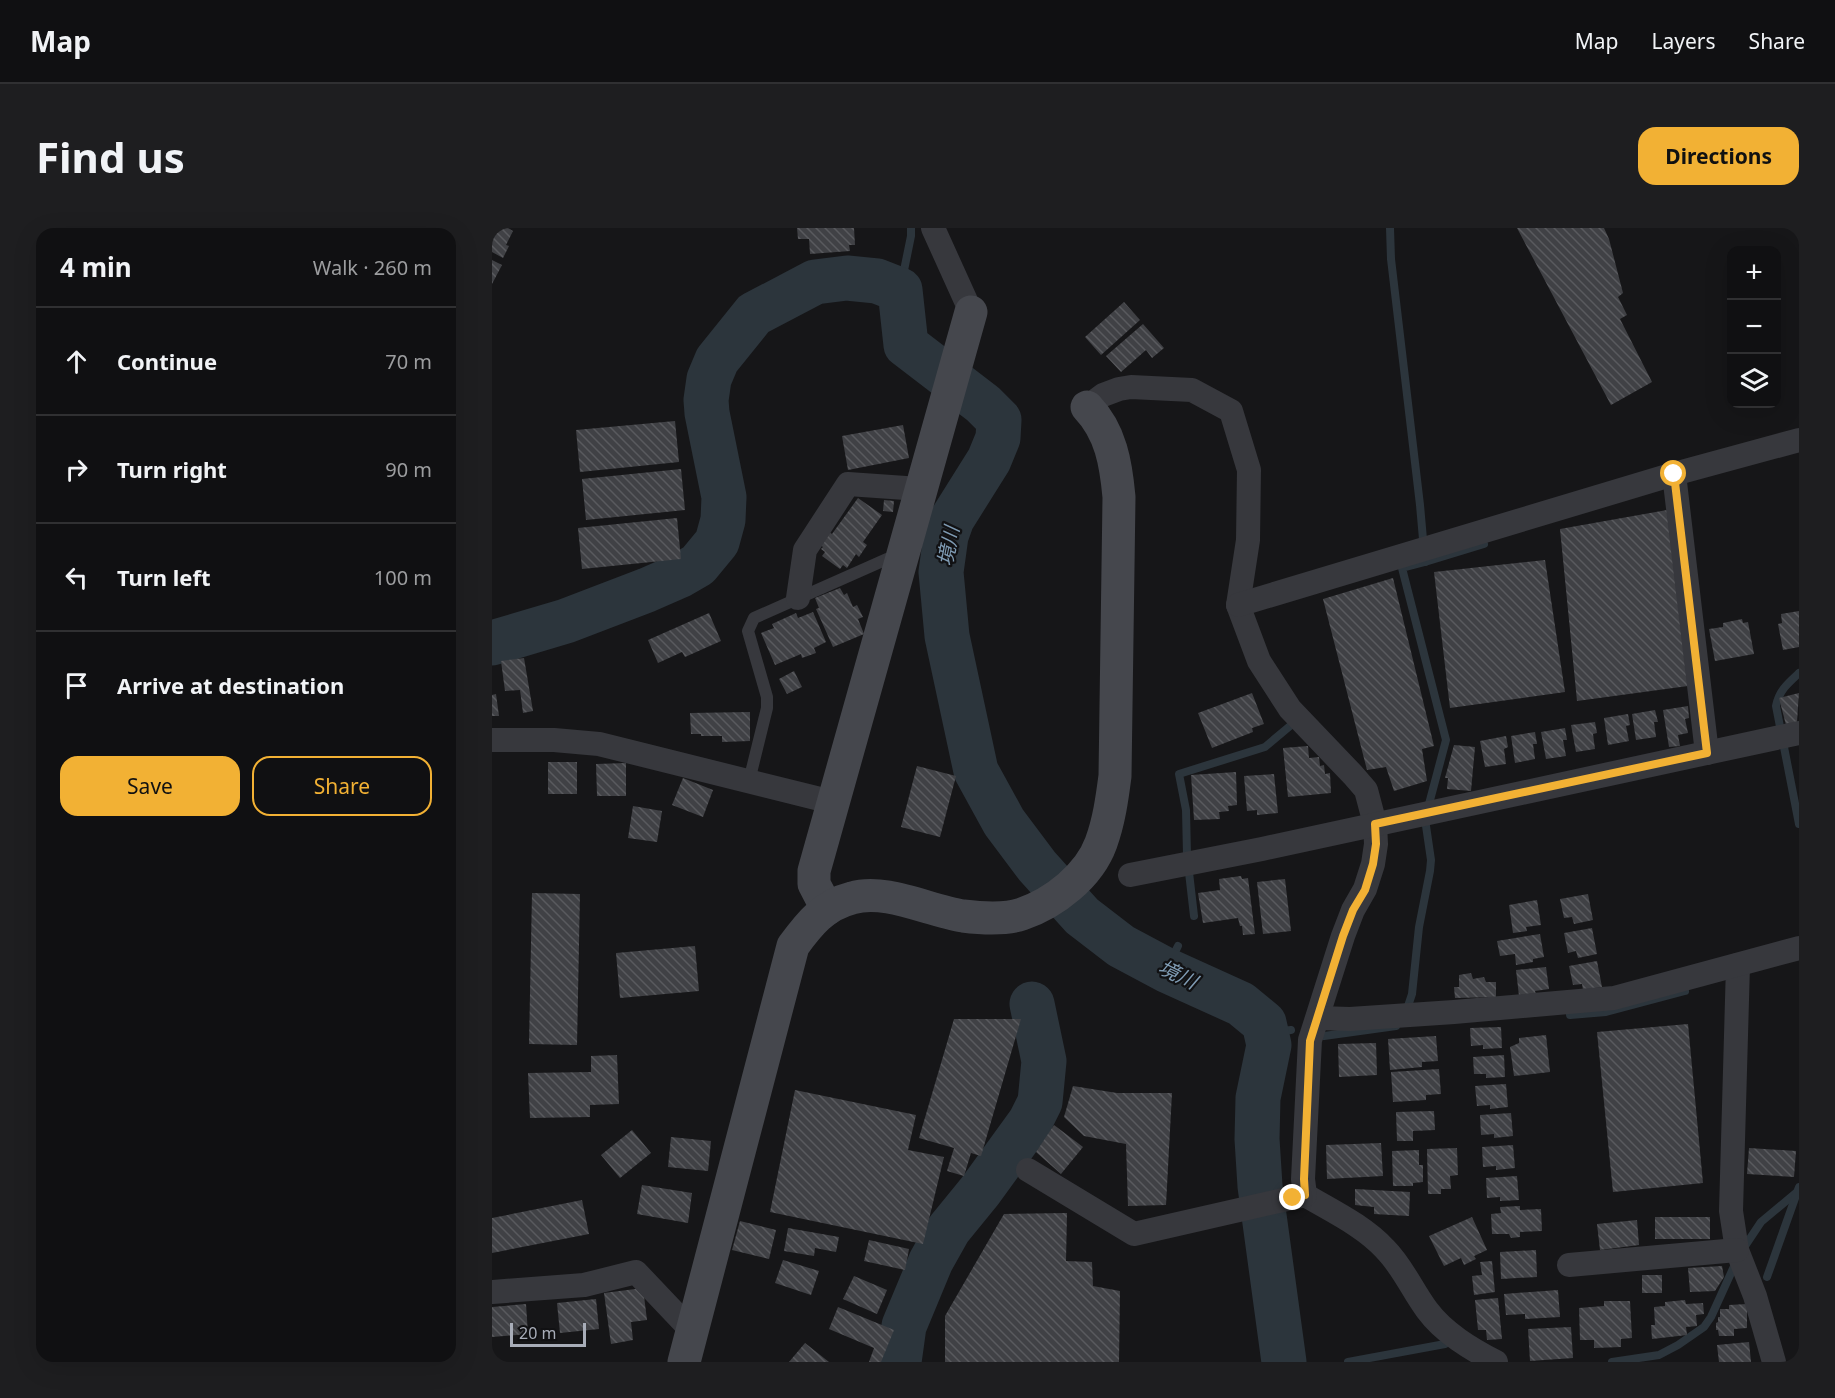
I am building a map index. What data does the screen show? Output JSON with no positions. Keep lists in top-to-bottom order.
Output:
{
  "water": ["境川"],
  "scale_bar": "20 m",
  "page": {
    "header": "Map",
    "nav": ["Map", "Layers", "Share"],
    "buttons": [
      "Directions",
      ["Save", "Share"]
    ],
    "title": "Find us",
    "heading": ["4 min", "Walk · 260 m"],
    "map_buttons": ["+", "−"],
    "list": [
      ["Continue", "70 m"],
      ["Turn right", "90 m"],
      ["Turn left", "100 m"],
      "Arrive at destination"
    ],
    "scale": "20 m"
  }
}
